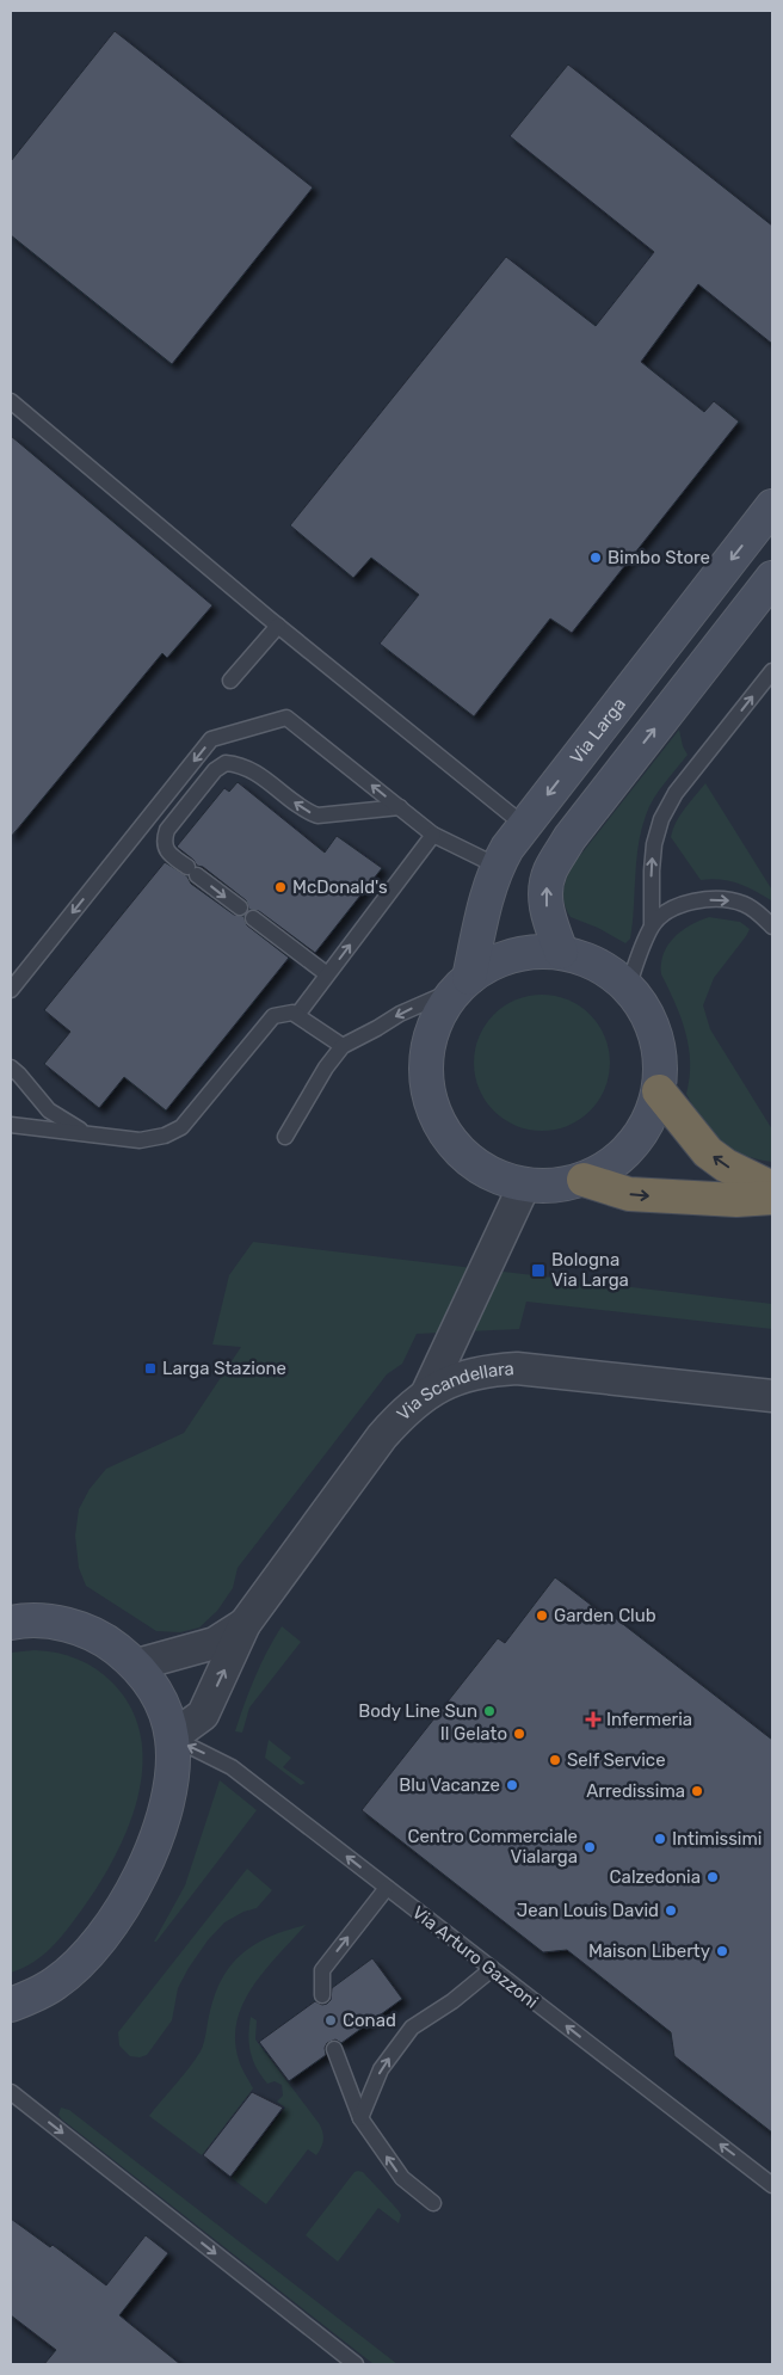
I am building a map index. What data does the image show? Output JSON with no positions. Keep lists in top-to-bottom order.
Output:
{
  "streets": {
    "main road": ["Via Larga"],
    "street": ["Via Scandellara"],
    "lane": ["Via Arturo Gazzoni"]
  },
  "crossings": [
    ["Via Scandellara", "Via Arturo Gazzoni"]
  ],
  "one_way": ["Via Arturo Gazzoni"],
  "places": {
    "other": [
      "Bimbo Store",
      "McDonald's",
      "Garden Club",
      "Body Line Sun",
      "Il Gelato",
      "Self Service",
      "Blu Vacanze",
      "Arredissima",
      "Intimissimi",
      "Centro Commerciale Vialarga",
      "Calzedonia",
      "Jean Louis David",
      "Maison Liberty",
      "Conad"
    ],
    "transit": ["Bologna Via Larga", "Larga Stazione"],
    "health": ["Infermeria"]
  }
}
